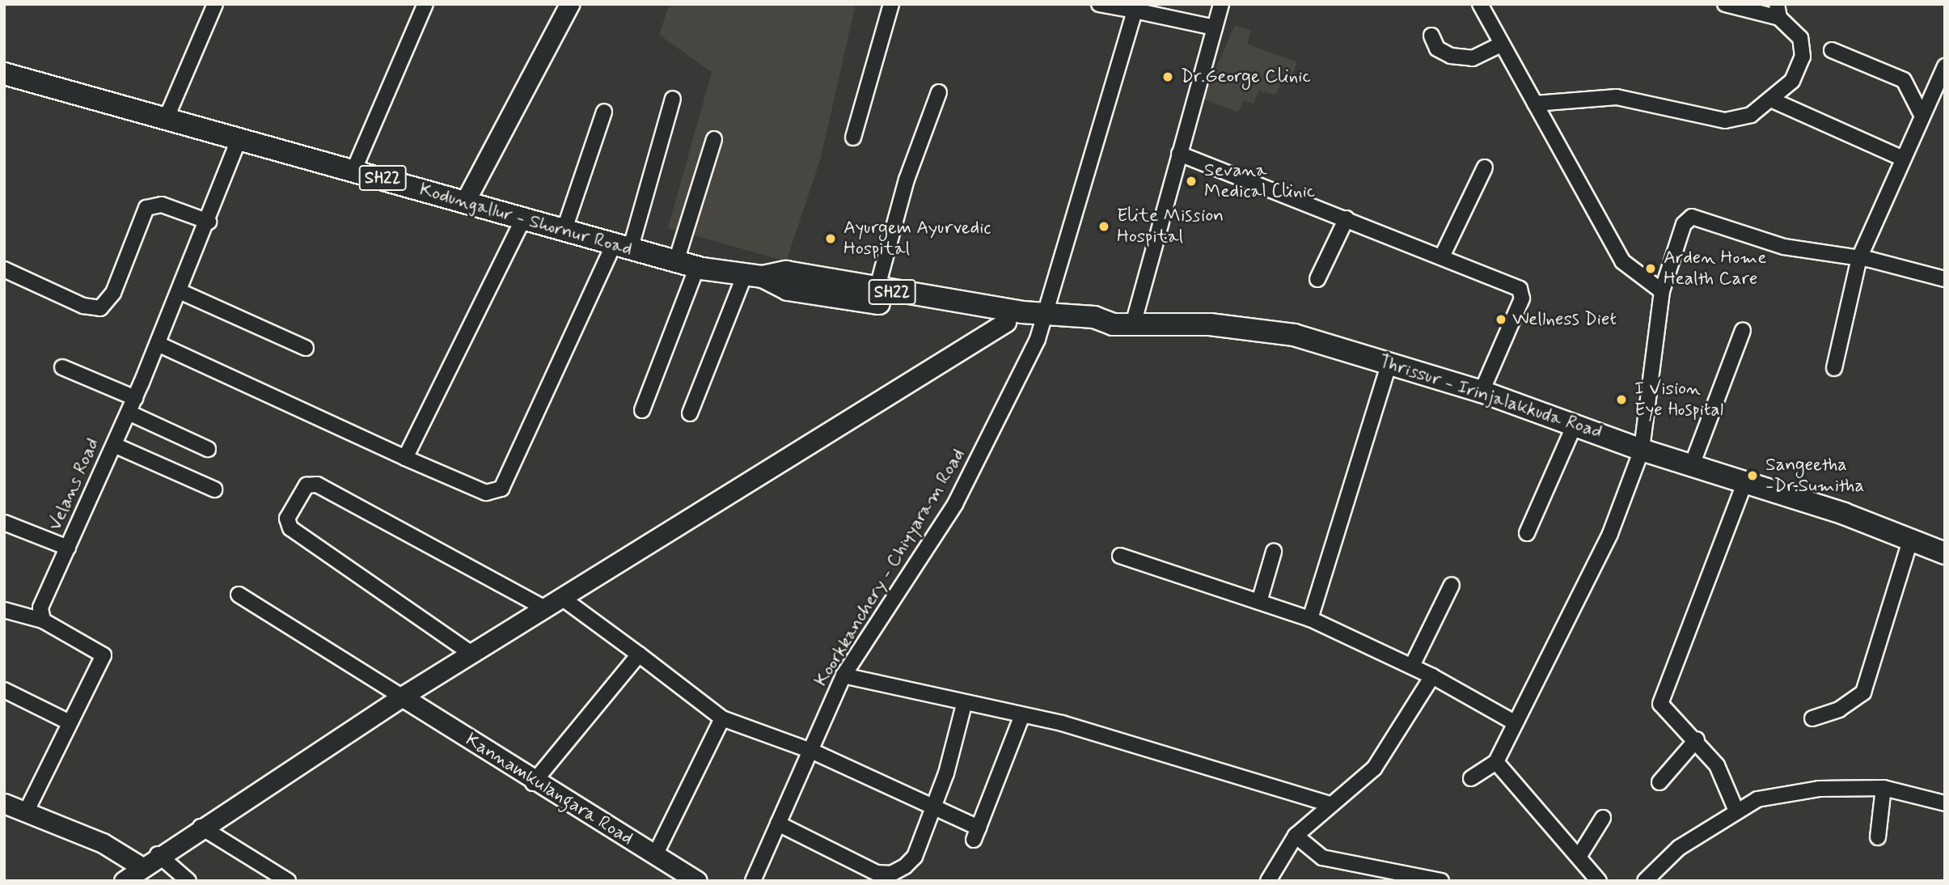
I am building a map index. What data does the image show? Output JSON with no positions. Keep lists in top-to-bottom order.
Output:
{
  "streets": {
    "main road": [
      "SH22",
      "Kodungallur - Shornur Road",
      "Thrissur - Irinjalakkuda Road",
      "Kannamkulangara Road"
    ],
    "street": ["Velans Road", "Koorkkanchery - Chiyyaram Road"]
  },
  "crossings": [
    ["Kodungallur - Shornur Road", "Thrissur - Irinjalakkuda Road"],
    ["Kodungallur - Shornur Road", "Velans Road"],
    ["Thrissur - Irinjalakkuda Road", "Koorkkanchery - Chiyyaram Road"]
  ],
  "places": [
    "Dr.George Clinic",
    "Sevana Medical Clinic",
    "Elite Mission Hospital",
    "Ayurgem Ayurvedic Hospital",
    "Arden Home Health Care",
    "Wellness Diet",
    "I Vision Eye Hospital",
    "Sangeetha -Dr.Sumitha"
  ]
}
